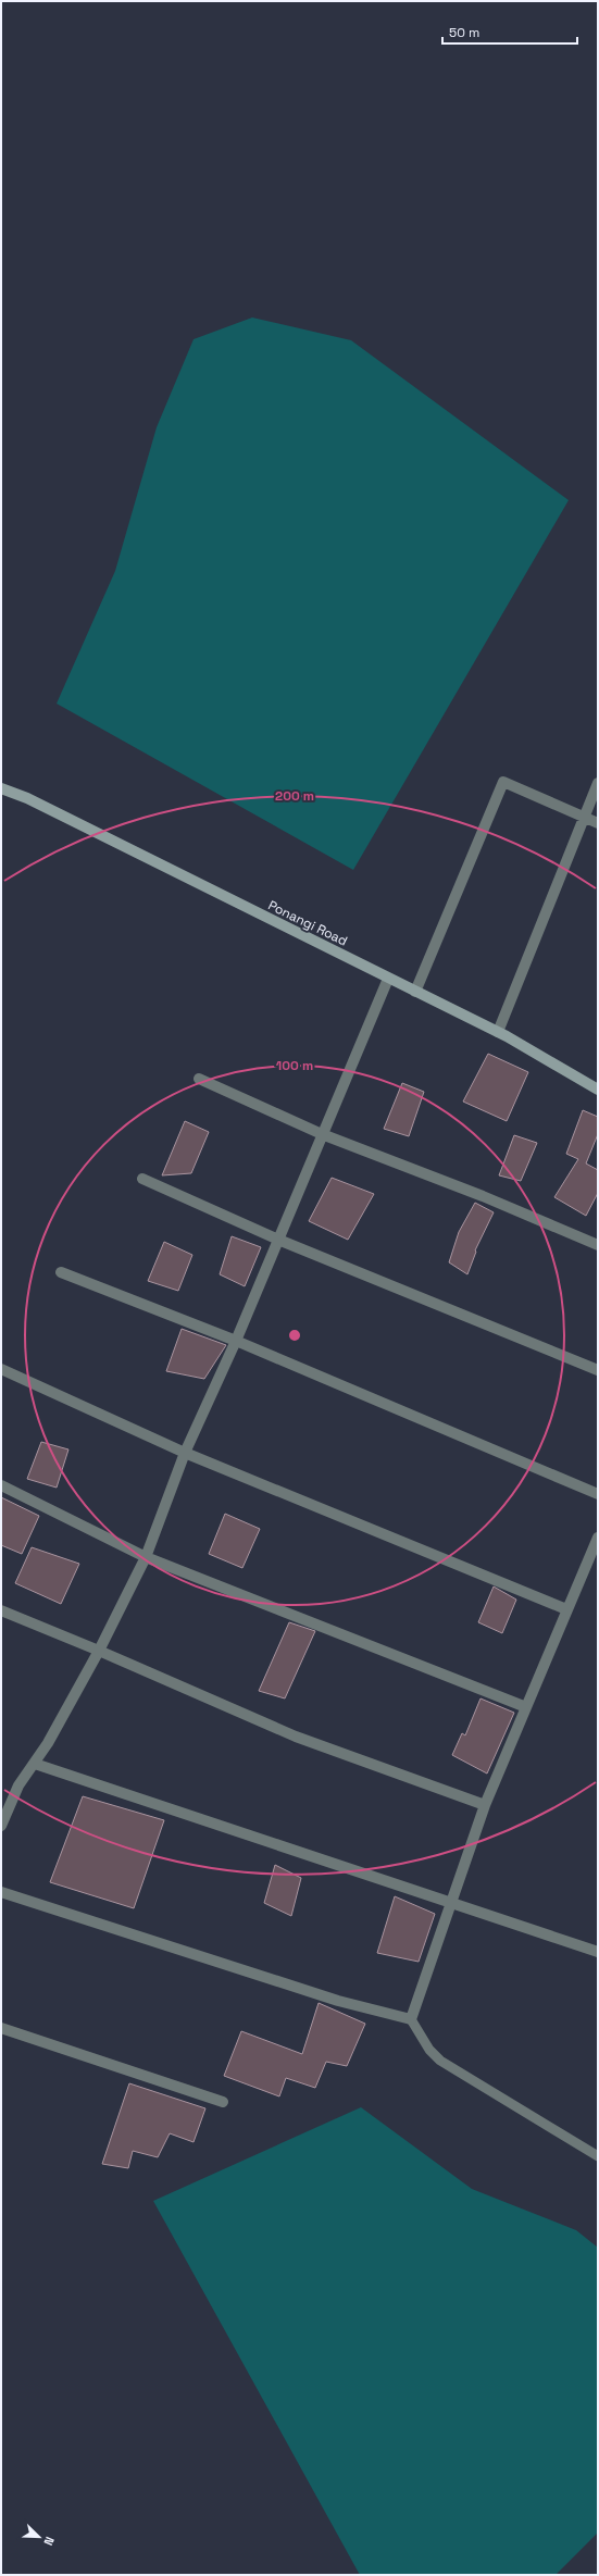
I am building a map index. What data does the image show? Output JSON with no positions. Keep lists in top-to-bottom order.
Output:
{
  "streets": {
    "street": ["Ponangi Road"]
  },
  "scale_bar": "50 m",
  "north": "bottom right",
  "rings": ["200 m", "100 m"]
}
